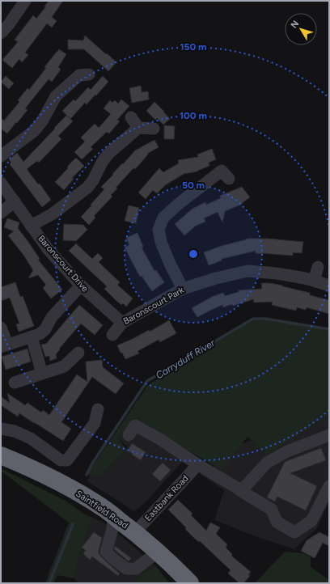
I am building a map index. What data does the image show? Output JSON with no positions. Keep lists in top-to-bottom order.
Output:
{
  "streets": {
    "highway": ["Saintfield Road"],
    "street": ["Baronscourt Drive", "Baronscourt Park", "Eastbank Road"]
  },
  "crossings": [
    ["Baronscourt Drive", "Baronscourt Park"],
    ["Eastbank Road", "Saintfield Road"]
  ],
  "water": ["Carryduff River"],
  "north": "top left",
  "rings": ["150 m", "100 m", "50 m"]
}
